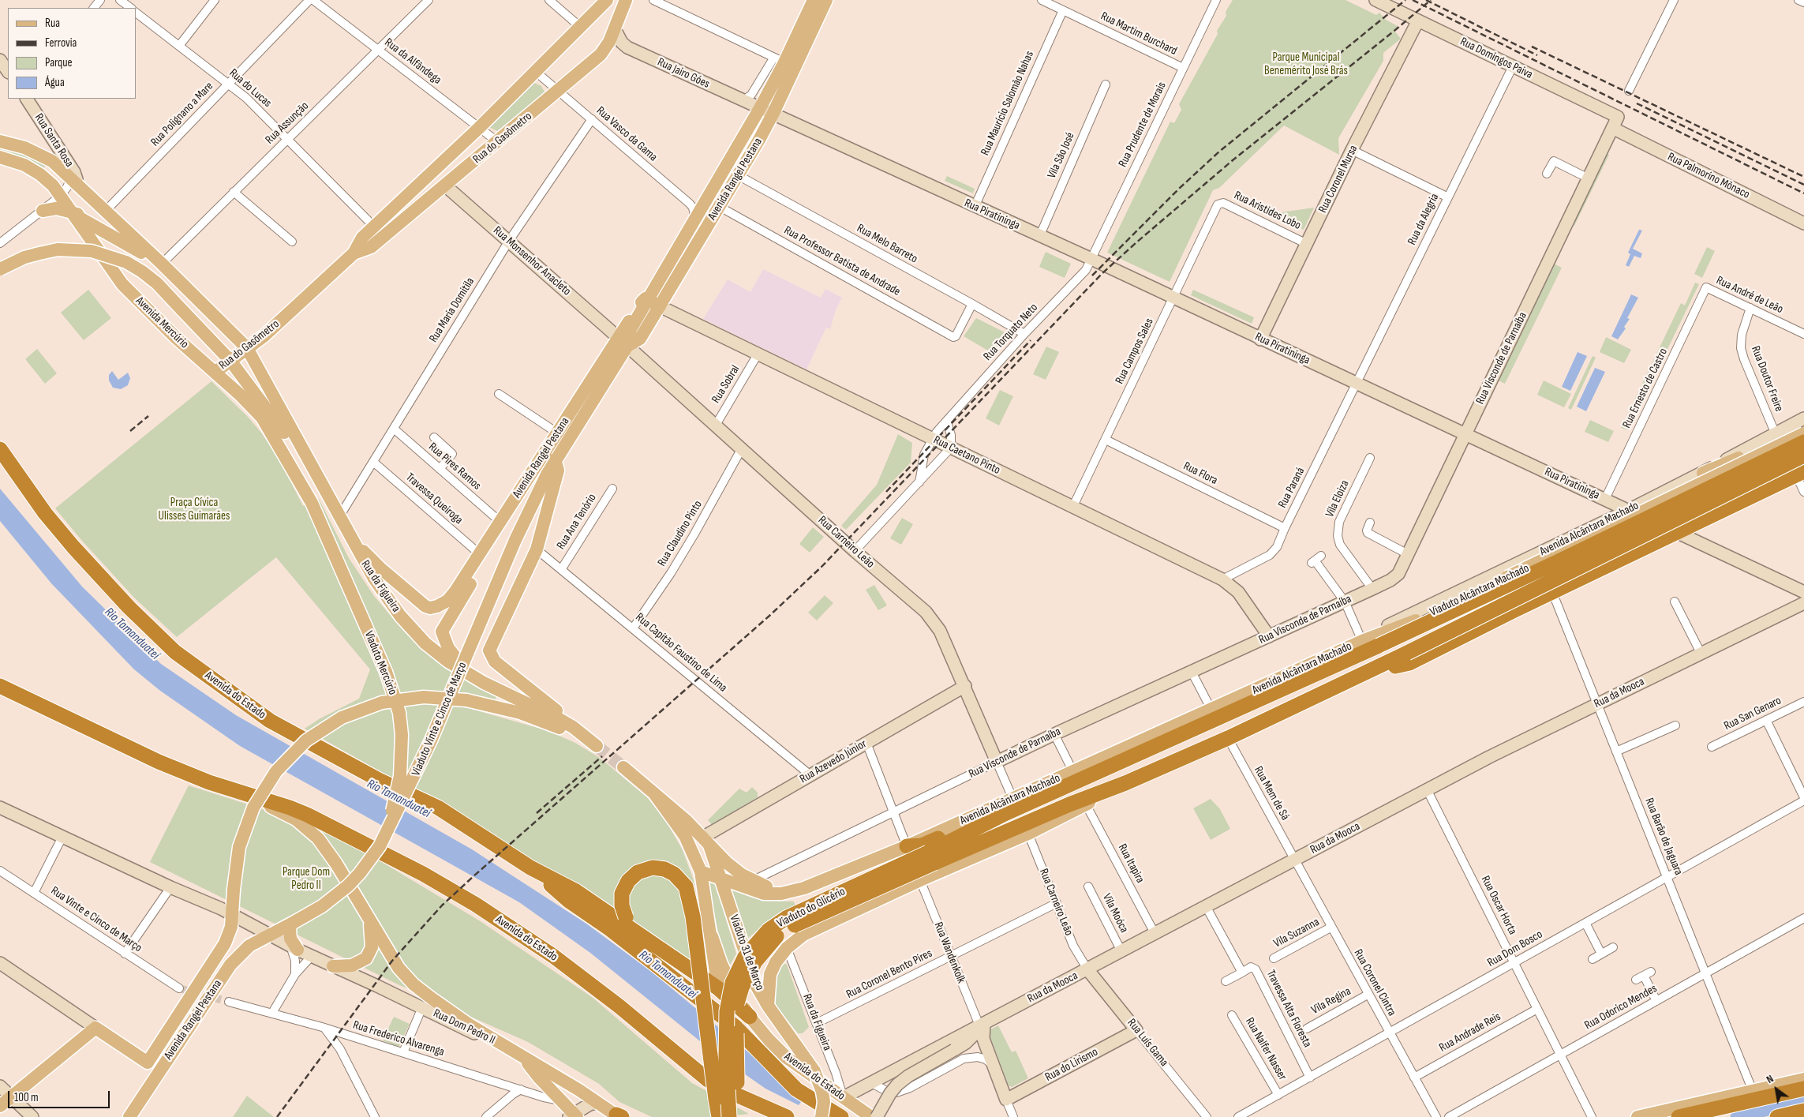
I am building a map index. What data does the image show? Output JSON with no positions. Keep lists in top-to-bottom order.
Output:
{
  "streets": {
    "highway": [
      "Avenida Alcântara Machado",
      "Viaduto Alcântara Machado",
      "Avenida do Estado",
      "Viaduto do Glicério"
    ],
    "main road": [
      "Rua do Gasômetro",
      "Avenida Rangel Pestana",
      "Avenida Mercúrio",
      "Rua Caetano Pinto",
      "Rua da Figueira",
      "Viaduto Mercúrio",
      "Viaduto Vinte e Cinco de Março",
      "Viaduto 31 de Março",
      "Rua Dom Pedro II"
    ],
    "street": [
      "Rua Martim Burchard",
      "Rua Domingos Paiva",
      "Rua da Alfândega",
      "Rua Jairo Góes",
      "Rua do Lucas",
      "Rua Maurício Salomão Nahas",
      "Rua Polignano a Mare",
      "Rua Assunção",
      "Rua Prudente de Morais",
      "Rua Vasco da Gama",
      "Rua Santa Rosa",
      "Vila São José",
      "Rua Palmorino Mônaco",
      "Rua Coronel Mursa",
      "Rua Aristides Lobo",
      "Rua Piratininga",
      "Rua da Alegria",
      "Rua Melo Barreto",
      "Rua Monsenhor Anacleto",
      "Rua Professor Batista de Andrade",
      "Rua André de Leão",
      "Rua Maria Domitila",
      "Rua Torquato Neto",
      "Rua Campos Sales",
      "Rua Visconde de Parnaíba",
      "Rua Doutor Freire",
      "Rua Sobral",
      "Rua Ernesto de Castro",
      "Rua Pires Ramos",
      "Rua Flora",
      "Rua Paraná",
      "Travessa Queiroga",
      "Vila Eloiza",
      "Rua Ana Tenório",
      "Rua Claudino Pinto",
      "Rua Carneiro Leão",
      "Rua Capitão Faustino de Lima",
      "Rua da Mooca",
      "Rua San Genaro",
      "Rua Azevedo Júnior",
      "Rua Mem de Sá",
      "Rua Barão de Jaguara",
      "Rua Itapira",
      "Rua Oscar Horta",
      "Vila Moóca",
      "Rua Vinte e Cinco de Março",
      "Vila Suzanna",
      "Rua Dom Bosco",
      "Rua Wandenkolk",
      "Rua Coronel Bento Pires",
      "Rua Coronel Cintra",
      "Vila Regina",
      "Rua Odorico Mendes",
      "Travessa Alta Floresta",
      "Rua Andrade Reis",
      "Rua Frederico Alvarenga",
      "Rua Luís Gama",
      "Rua Nalfer Nasser",
      "Rua do Lirismo"
    ]
  },
  "crossings": [
    ["Rua Martim Burchard", "Rua Maurício Salomão Nahas"],
    ["Rua Martim Burchard", "Rua Prudente de Morais"],
    ["Rua Domingos Paiva", "Rua Coronel Mursa"],
    ["Rua Domingos Paiva", "Rua da Alegria"],
    ["Rua Domingos Paiva", "Rua Visconde de Parnaíba"],
    ["Rua da Alfândega", "Rua Assunção"],
    ["Rua da Alfândega", "Rua do Gasômetro"],
    ["Rua Jairo Góes", "Rua do Gasômetro"],
    ["Rua Jairo Góes", "Avenida Rangel Pestana"],
    ["Rua Jairo Góes", "Rua Piratininga"],
    ["Rua do Lucas", "Rua Polignano a Mare"],
    ["Rua do Lucas", "Rua Assunção"],
    ["Rua do Lucas", "Rua do Gasômetro"],
    ["Rua Maurício Salomão Nahas", "Rua Piratininga"],
    ["Rua Prudente de Morais", "Rua Piratininga"],
    ["Rua Prudente de Morais", "Rua Torquato Neto"],
    ["Rua Vasco da Gama", "Rua do Gasômetro"],
    ["Rua Vasco da Gama", "Avenida Rangel Pestana"],
    ["Rua Vasco da Gama", "Rua Maria Domitila"],
    ["Rua do Gasômetro", "Rua Monsenhor Anacleto"],
    ["Rua do Gasômetro", "Avenida Mercúrio"],
    ["Rua do Gasômetro", "Rua da Figueira"],
    ["Vila São José", "Rua Piratininga"],
    ["Rua Palmorino Mônaco", "Rua Visconde de Parnaíba"],
    ["Avenida Rangel Pestana", "Rua Piratininga"],
    ["Avenida Rangel Pestana", "Rua Melo Barreto"],
    ["Avenida Rangel Pestana", "Rua Monsenhor Anacleto"],
    ["Avenida Rangel Pestana", "Rua Professor Batista de Andrade"],
    ["Avenida Rangel Pestana", "Rua Caetano Pinto"],
    ["Avenida Rangel Pestana", "Rua Pires Ramos"],
    ["Avenida Rangel Pestana", "Travessa Queiroga"],
    ["Avenida Rangel Pestana", "Rua Carneiro Leão"],
    ["Avenida Rangel Pestana", "Rua da Figueira"],
    ["Avenida Rangel Pestana", "Viaduto Vinte e Cinco de Março"],
    ["Rua Coronel Mursa", "Rua Aristides Lobo"],
    ["Rua Coronel Mursa", "Rua Piratininga"],
    ["Rua Aristides Lobo", "Rua Campos Sales"],
    ["Rua Piratininga", "Rua da Alegria"],
    ["Rua Piratininga", "Rua Torquato Neto"],
    ["Rua Piratininga", "Rua Campos Sales"],
    ["Rua Piratininga", "Rua Visconde de Parnaíba"],
    ["Rua Piratininga", "Rua Ernesto de Castro"],
    ["Rua Piratininga", "Rua Paraná"],
    ["Rua Piratininga", "Avenida Alcântara Machado"],
    ["Rua da Alegria", "Rua Paraná"],
    ["Rua Melo Barreto", "Rua Professor Batista de Andrade"],
    ["Rua Melo Barreto", "Rua Torquato Neto"],
    ["Rua Monsenhor Anacleto", "Rua Maria Domitila"],
    ["Rua Monsenhor Anacleto", "Rua Carneiro Leão"],
    ["Rua André de Leão", "Rua Doutor Freire"],
    ["Rua André de Leão", "Rua Ernesto de Castro"],
    ["Rua Maria Domitila", "Rua Pires Ramos"],
    ["Rua Maria Domitila", "Travessa Queiroga"],
    ["Rua Maria Domitila", "Rua da Figueira"],
    ["Avenida Mercúrio", "Viaduto Mercúrio"],
    ["Rua Torquato Neto", "Rua Caetano Pinto"],
    ["Rua Campos Sales", "Rua Caetano Pinto"],
    ["Rua Campos Sales", "Rua Flora"],
    ["Rua Visconde de Parnaíba", "Rua Caetano Pinto"],
    ["Rua Visconde de Parnaíba", "Vila Eloiza"],
    ["Rua Visconde de Parnaíba", "Rua Carneiro Leão"],
    ["Rua Doutor Freire", "Avenida Alcântara Machado"],
    ["Rua Sobral", "Rua Caetano Pinto"],
    ["Rua Sobral", "Rua Carneiro Leão"],
    ["Rua Caetano Pinto", "Rua Paraná"],
    ["Rua Flora", "Rua Paraná"],
    ["Rua Ana Tenório", "Rua Capitão Faustino de Lima"],
    ["Avenida Alcântara Machado", "Viaduto Alcântara Machado"],
    ["Avenida Alcântara Machado", "Viaduto do Glicério"],
    ["Rua Claudino Pinto", "Rua Carneiro Leão"],
    ["Rua Claudino Pinto", "Rua Capitão Faustino de Lima"],
    ["Rua Carneiro Leão", "Rua da Mooca"],
    ["Rua Carneiro Leão", "Rua Azevedo Júnior"],
    ["Rua Carneiro Leão", "Rua Coronel Bento Pires"],
    ["Rua Carneiro Leão", "Rua Luís Gama"],
    ["Rua da Figueira", "Rua da Mooca"],
    ["Rua da Figueira", "Avenida do Estado"],
    ["Rua da Figueira", "Rua Coronel Bento Pires"],
    ["Rua Capitão Faustino de Lima", "Rua Azevedo Júnior"],
    ["Viaduto Mercúrio", "Viaduto Vinte e Cinco de Março"],
    ["Rua da Mooca", "Avenida do Estado"],
    ["Rua da Mooca", "Rua Mem de Sá"],
    ["Rua da Mooca", "Rua Barão de Jaguara"],
    ["Rua da Mooca", "Rua Itapira"],
    ["Rua da Mooca", "Rua Oscar Horta"],
    ["Rua da Mooca", "Vila Moóca"],
    ["Rua da Mooca", "Rua Wandenkolk"],
    ["Rua da Mooca", "Rua Coronel Cintra"],
    ["Rua da Mooca", "Rua Luís Gama"],
    ["Avenida do Estado", "Rua Dom Pedro II"],
    ["Rua Azevedo Júnior", "Viaduto 31 de Março"],
    ["Rua Mem de Sá", "Rua Coronel Cintra"],
    ["Rua Barão de Jaguara", "Rua Dom Bosco"],
    ["Rua Barão de Jaguara", "Rua Odorico Mendes"],
    ["Rua Oscar Horta", "Rua Dom Bosco"],
    ["Rua Oscar Horta", "Rua Odorico Mendes"],
    ["Rua Oscar Horta", "Rua Andrade Reis"],
    ["Vila Suzanna", "Rua Coronel Cintra"],
    ["Rua Dom Bosco", "Rua Coronel Cintra"],
    ["Rua Dom Bosco", "Travessa Alta Floresta"],
    ["Rua Dom Bosco", "Rua Nalfer Nasser"],
    ["Rua Wandenkolk", "Rua Coronel Bento Pires"],
    ["Rua Wandenkolk", "Rua do Lirismo"],
    ["Rua Coronel Cintra", "Vila Regina"],
    ["Rua Coronel Cintra", "Rua Andrade Reis"],
    ["Rua Luís Gama", "Rua do Lirismo"]
  ],
  "water": ["Rio Tamanduateí"],
  "parks": ["Parque Municipal Benemérito José Brás", "Praça Cívica Ulisses Guimarães", "Parque Dom Pedro II"],
  "legend": [
    "Rua",
    "Ferrovia",
    "Parque",
    "Água"
  ],
  "scale_bar": "100 m",
  "north": "top left"
}
